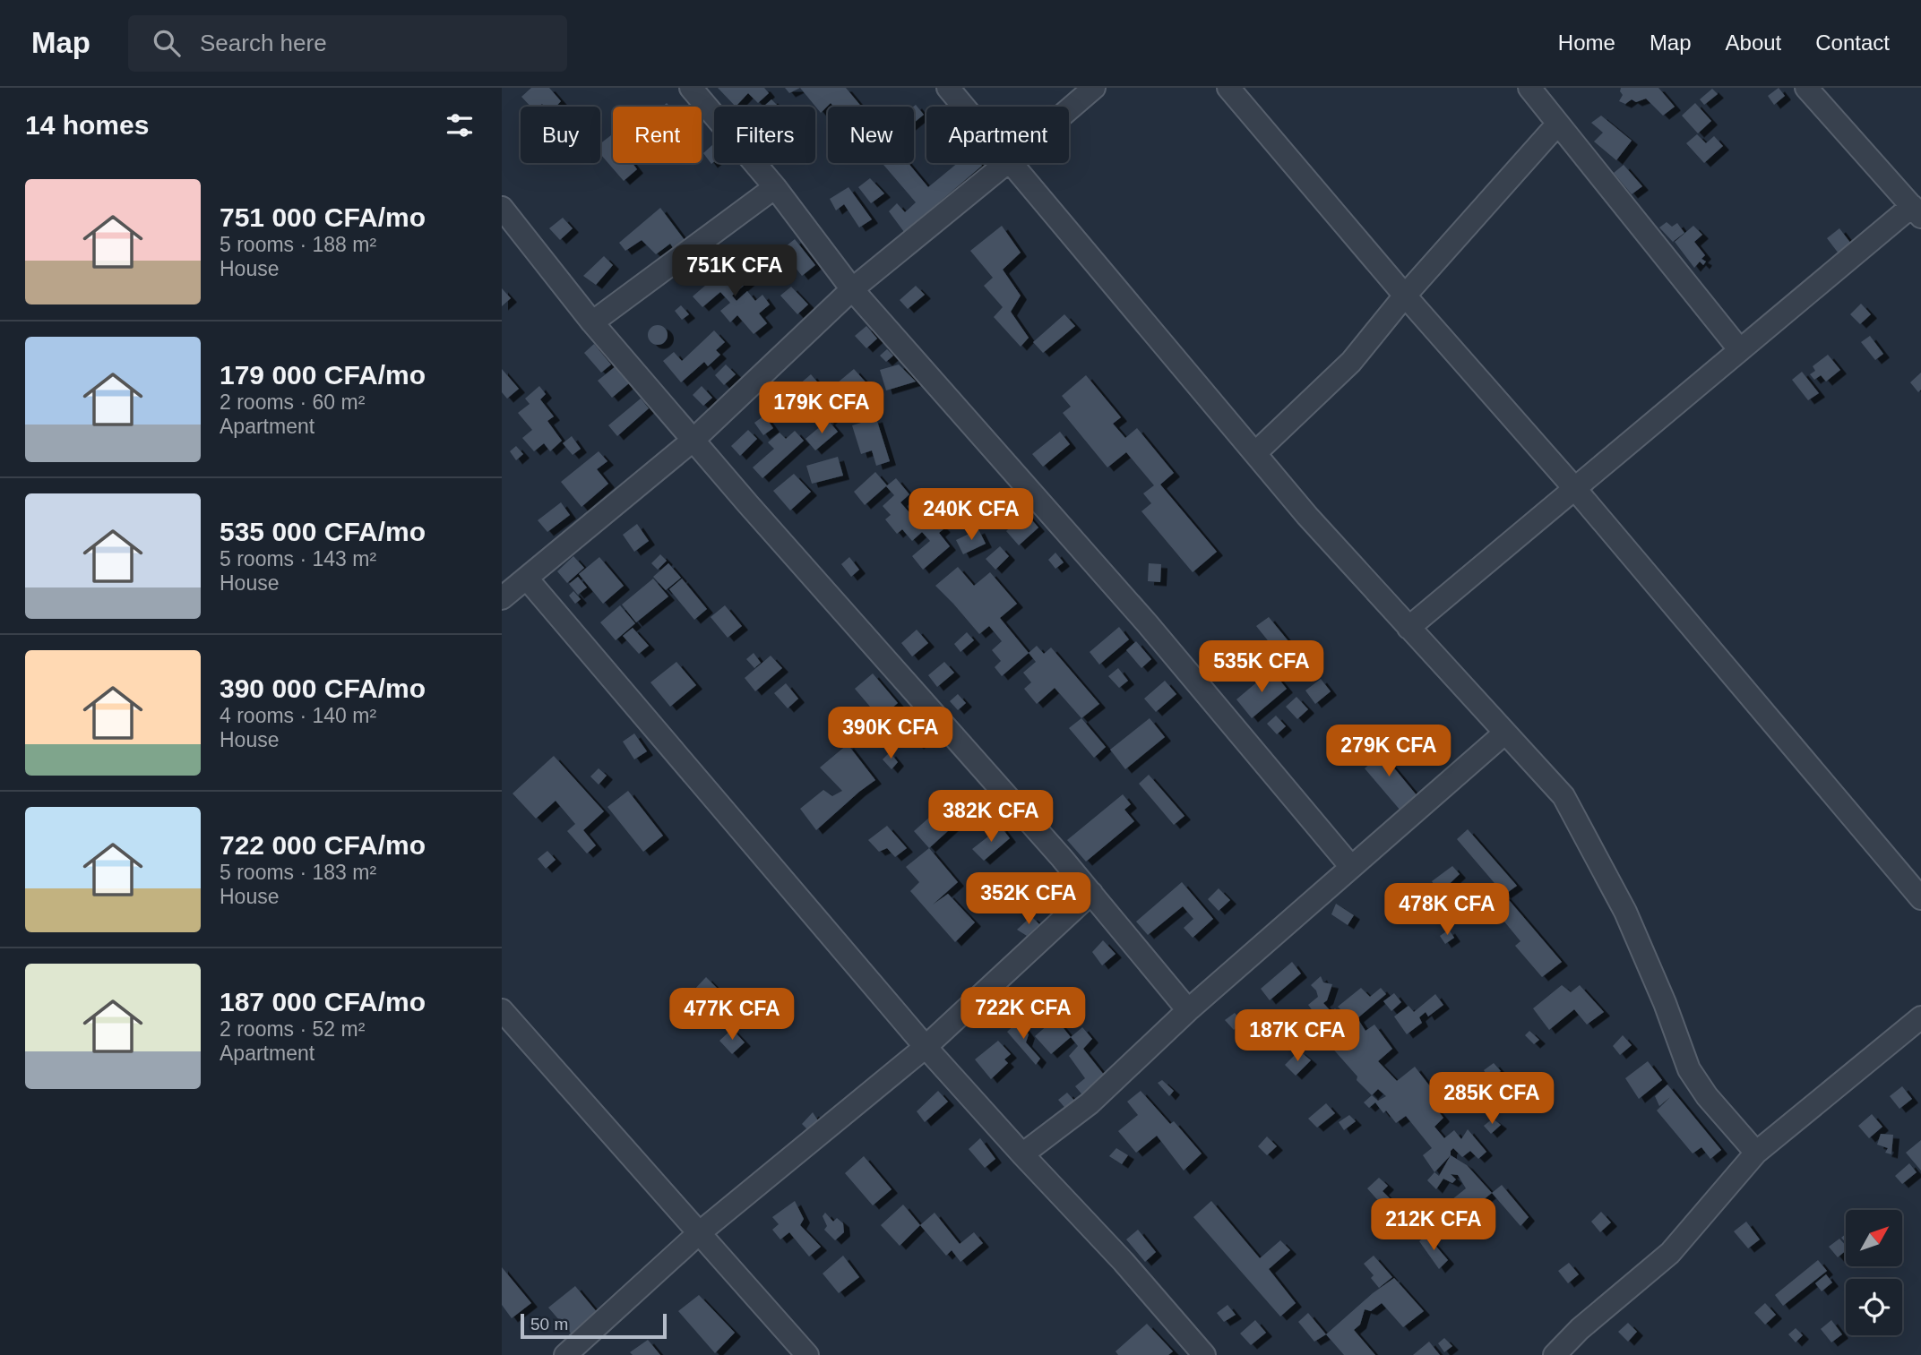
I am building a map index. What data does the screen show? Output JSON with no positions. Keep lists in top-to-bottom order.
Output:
{
  "scale_bar": "50 m",
  "north": "top right",
  "page": {
    "header": "Map",
    "search": "Search here",
    "nav": [
      "Home",
      "Map",
      "About",
      "Contact"
    ],
    "heading": "14 homes",
    "chip": [
      "Buy",
      "Rent",
      "Filters",
      "New",
      "Apartment"
    ],
    "list": [
      {
        "name": "751 000 CFA/mo",
        "note": "5 rooms · 188 m² · House"
      },
      {
        "name": "179 000 CFA/mo",
        "note": "2 rooms · 60 m² · Apartment"
      },
      {
        "name": "535 000 CFA/mo",
        "note": "5 rooms · 143 m² · House"
      },
      {
        "name": "390 000 CFA/mo",
        "note": "4 rooms · 140 m² · House"
      },
      {
        "name": "722 000 CFA/mo",
        "note": "5 rooms · 183 m² · House"
      },
      {
        "name": "187 000 CFA/mo",
        "note": "2 rooms · 52 m² · Apartment"
      }
    ],
    "price": [
      "751K CFA",
      "179K CFA",
      "240K CFA",
      "535K CFA",
      "390K CFA",
      "279K CFA",
      "382K CFA",
      "352K CFA",
      "478K CFA",
      "722K CFA",
      "477K CFA",
      "187K CFA",
      "285K CFA",
      "212K CFA"
    ],
    "scale": "50 m"
  }
}
